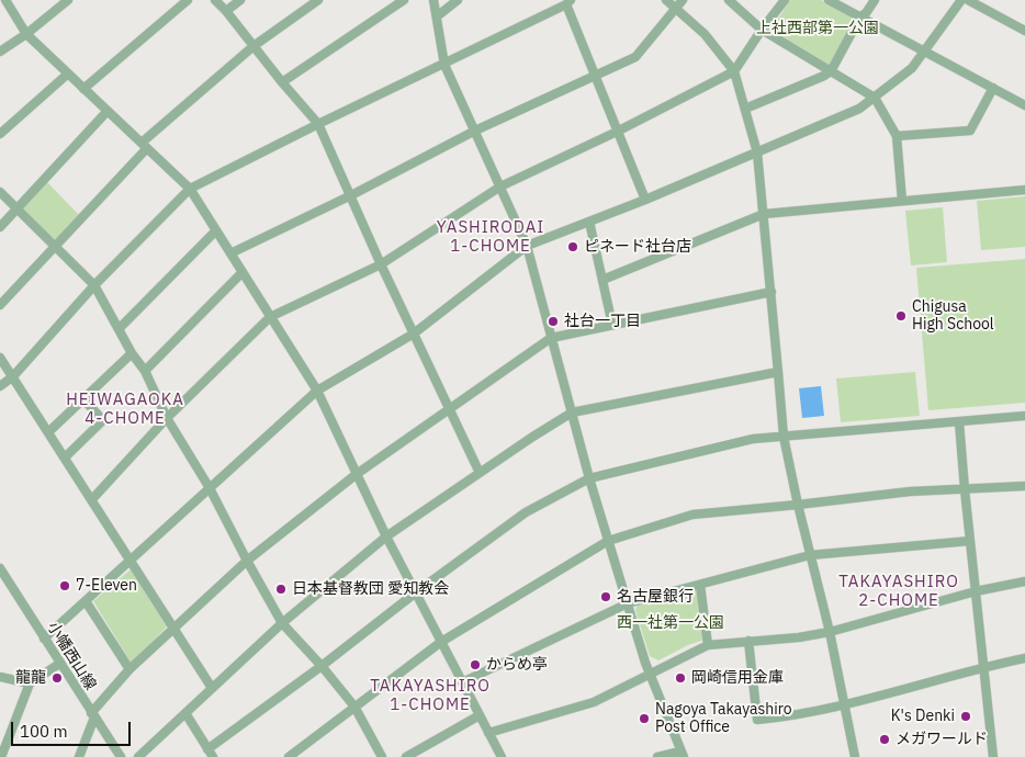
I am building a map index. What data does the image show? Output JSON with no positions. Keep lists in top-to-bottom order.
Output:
{
  "streets": {
    "street": ["小幡西山線"]
  },
  "districts": [
    "YASHIRODAI 1-CHOME",
    "HEIWAGAOKA 4-CHOME",
    "TAKAYASHIRO 2-CHOME",
    "TAKAYASHIRO 1-CHOME"
  ],
  "parks": ["上社西部第一公園", "西一社第一公園"],
  "places": [
    "ピネード社台店",
    "Chigusa High School",
    "社台一丁目",
    "7-Eleven",
    "日本基督教団 愛知教会",
    "名古屋銀行",
    "からめ亭",
    "龍龍",
    "岡崎信用金庫",
    "K's Denki",
    "Nagoya Takayashiro Post Office",
    "メガワールド"
  ],
  "scale_bar": "100 m"
}
